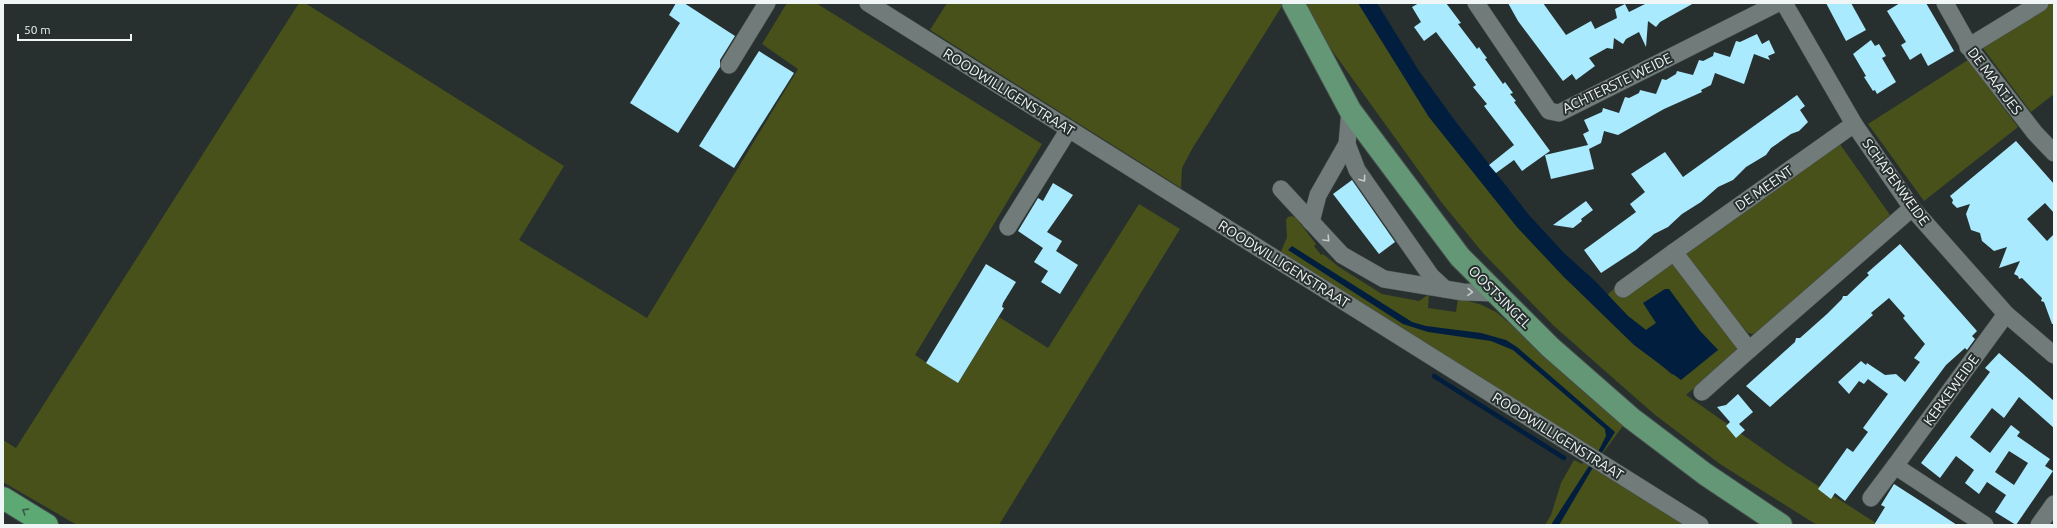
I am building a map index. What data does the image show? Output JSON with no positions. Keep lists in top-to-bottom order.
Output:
{
  "streets": {
    "main road": ["OOSTSINGEL"],
    "street": [
      "DE MAATJES",
      "ACHTERSTE WEIDE",
      "ROODWILLIGENSTRAAT",
      "SCHAPENWEIDE",
      "DE MEENT",
      "KERKEWEIDE"
    ]
  },
  "crossings": [
    ["SCHAPENWEIDE", "DE MEENT"],
    ["SCHAPENWEIDE", "KERKEWEIDE"]
  ],
  "scale_bar": "50 m"
}
